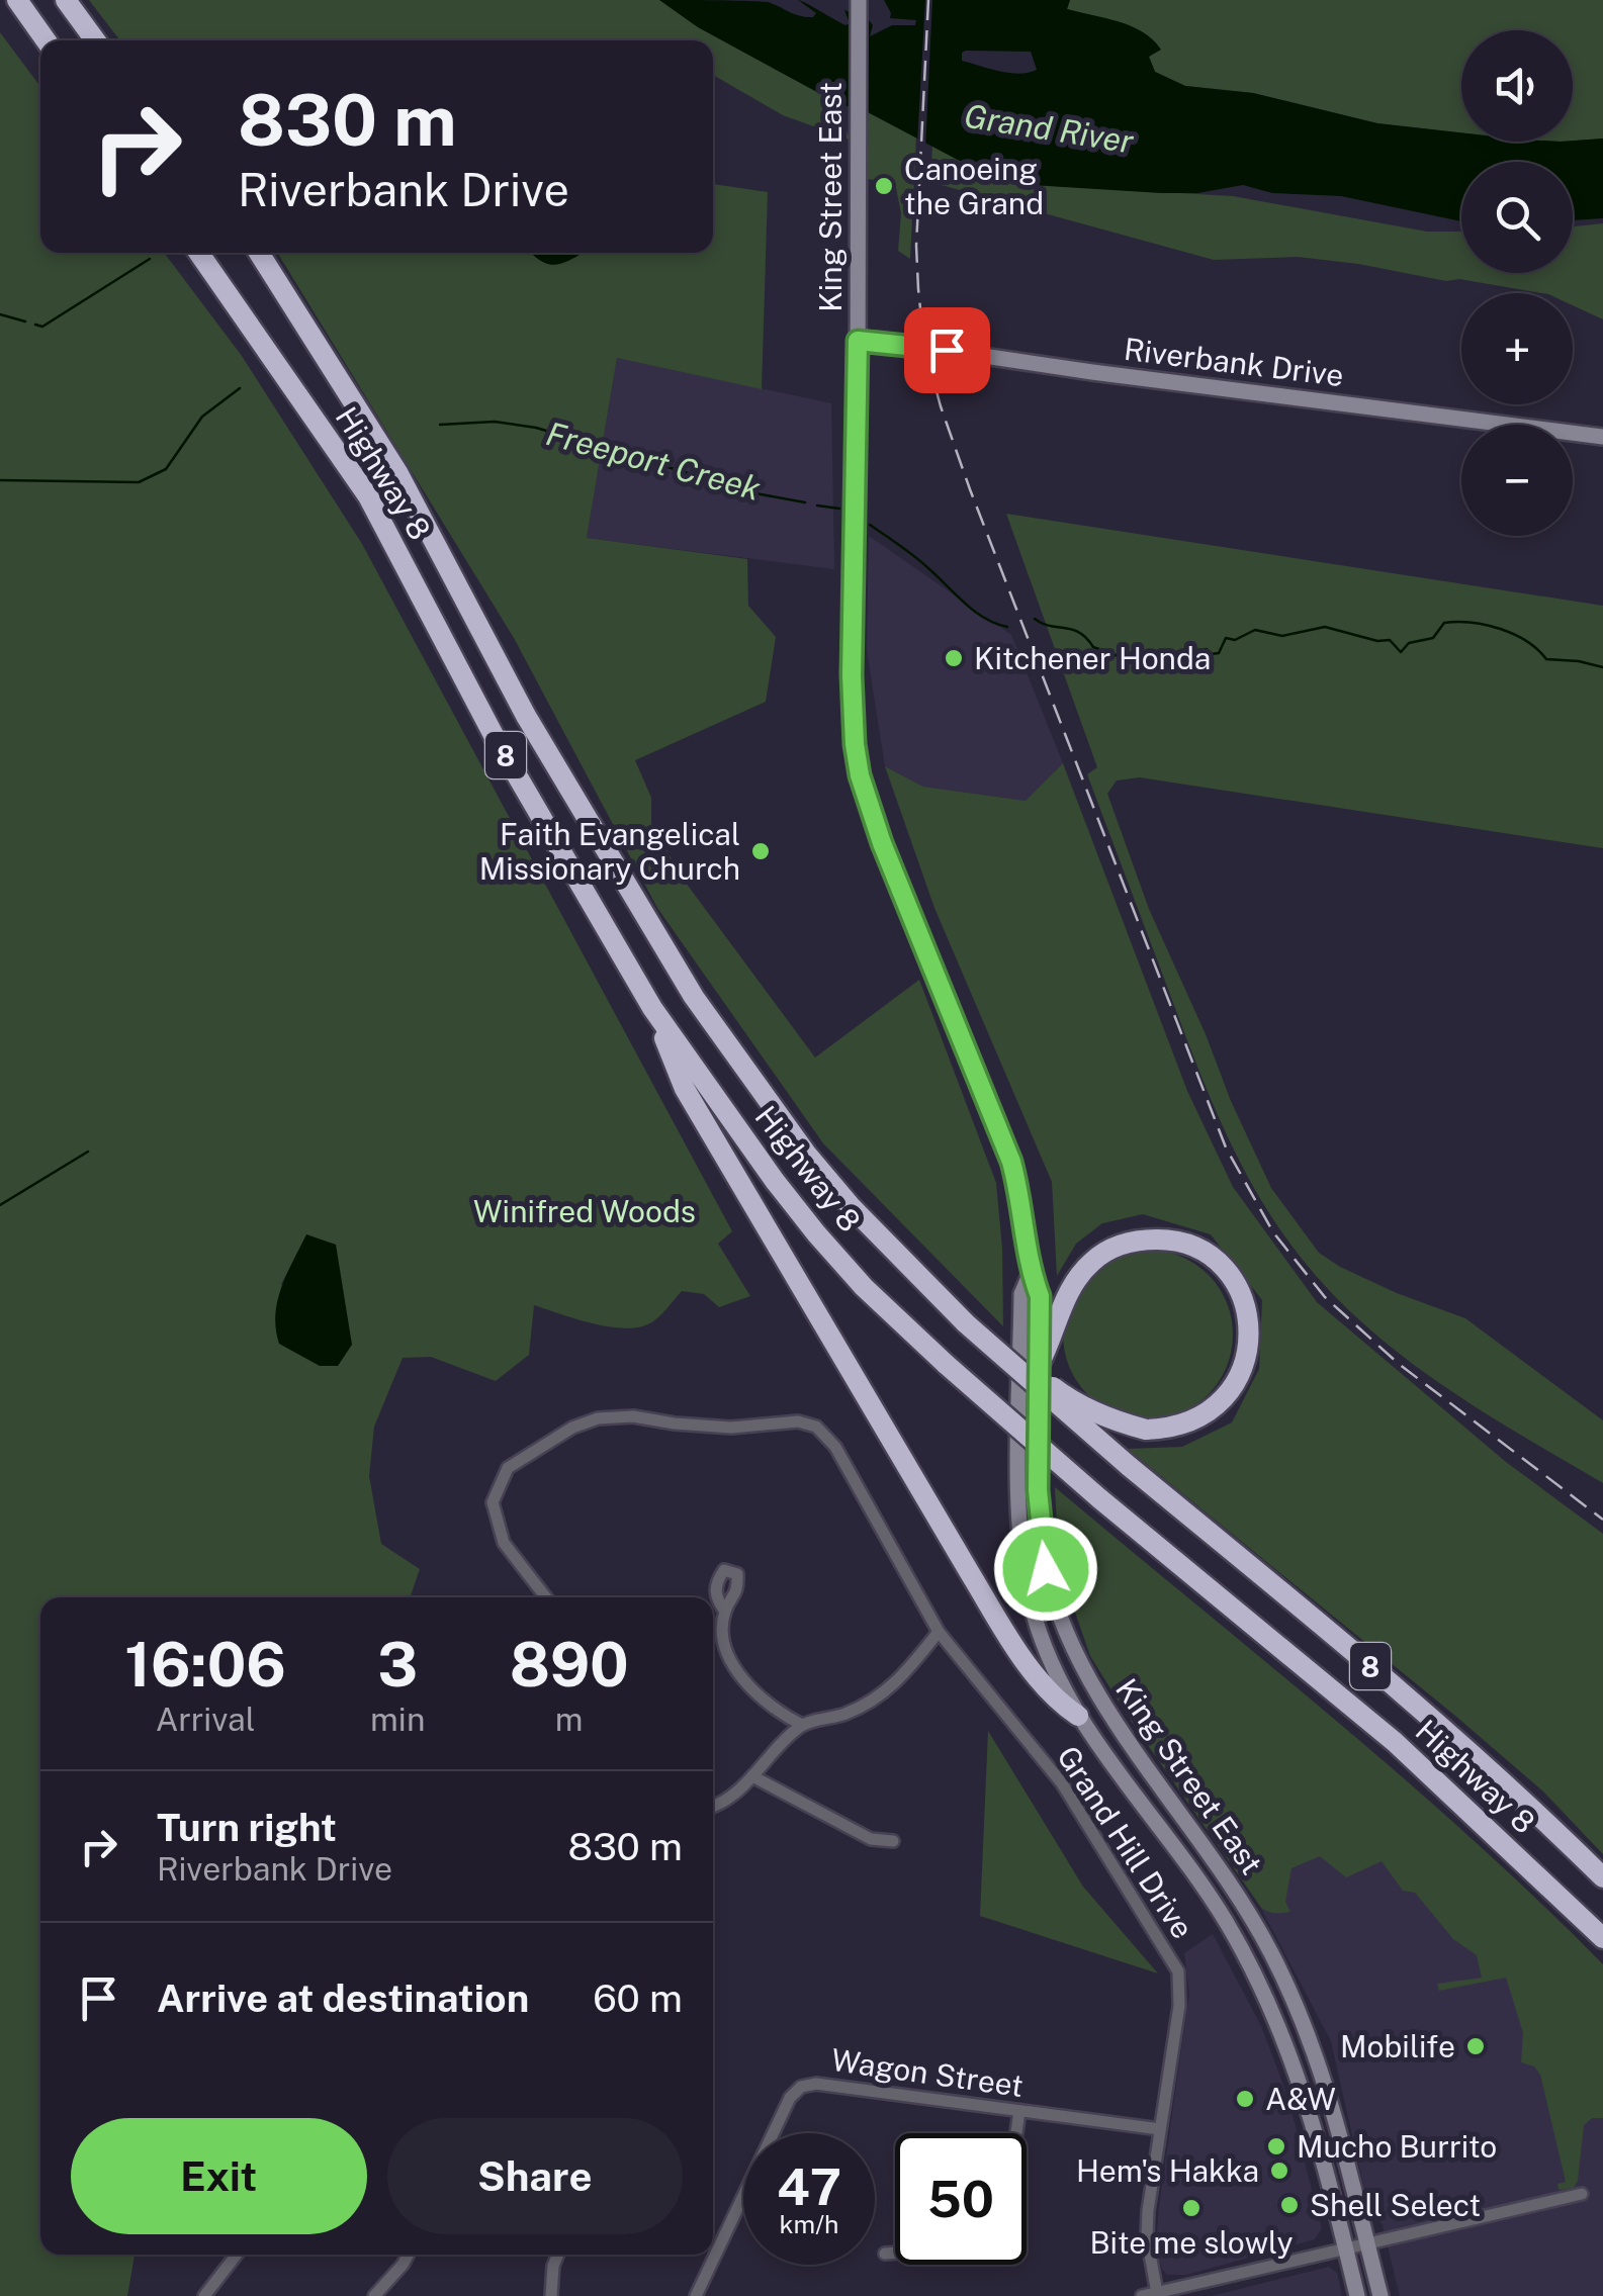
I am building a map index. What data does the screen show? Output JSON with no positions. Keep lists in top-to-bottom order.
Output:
{
  "streets": {
    "highway": ["Highway 8", "8"],
    "main road": ["King Street East", "Riverbank Drive"],
    "street": ["Grand Hill Drive", "Wagon Street"]
  },
  "crossings": [
    ["King Street East", "Riverbank Drive"],
    ["Grand Hill Drive", "Wagon Street"]
  ],
  "water": ["Grand River", "Freeport Creek"],
  "parks": ["Winifred Woods"],
  "places": [
    "Canoeing the Grand",
    "Kitchener Honda",
    "Faith Evangelical Missionary Church",
    "Mobilife",
    "A&W",
    "Mucho Burrito",
    "Hem's Hakka",
    "Shell Select",
    "Bite me slowly"
  ],
  "page": {
    "map_buttons": ["+", "−"],
    "turn": ["830 m", "Riverbank Drive"],
    "eta": [
      "16:06",
      "Arrival",
      "3",
      "min",
      "890",
      "m"
    ],
    "list": [
      {
        "name": "Turn right",
        "note": "Riverbank Drive",
        "value": "830 m"
      },
      {
        "name": "Arrive at destination",
        "value": "60 m"
      }
    ],
    "buttons": ["Exit", "Share"],
    "speed": "47 km/h",
    "limit": "50"
  }
}
